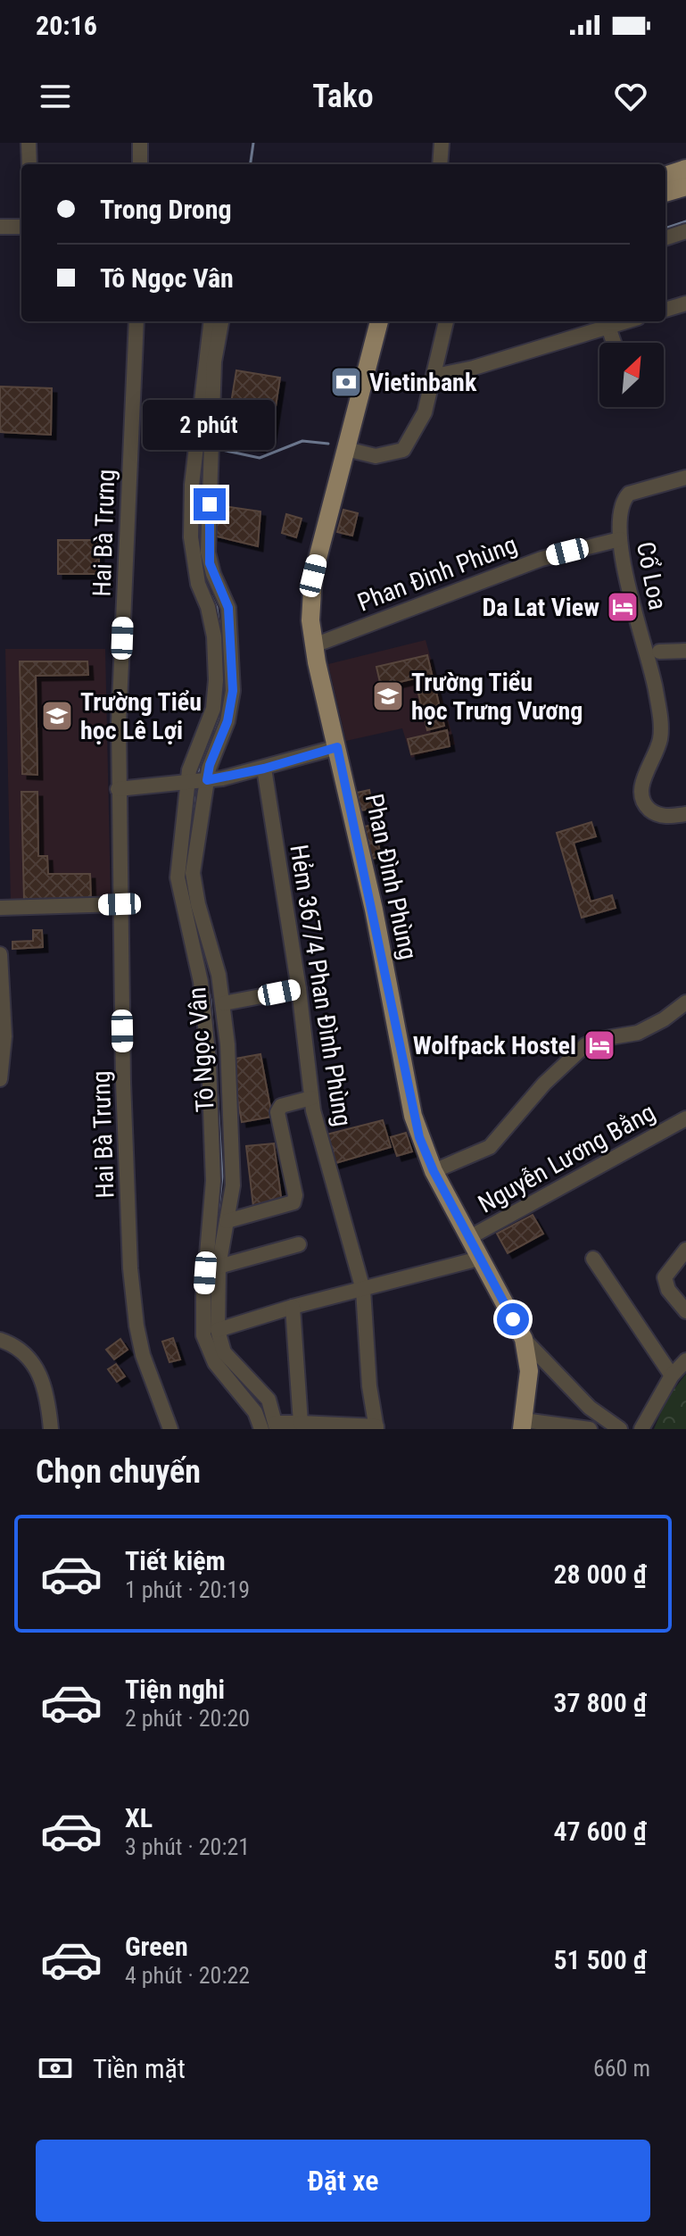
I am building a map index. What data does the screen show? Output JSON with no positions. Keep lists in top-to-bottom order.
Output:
{
  "streets": {
    "main road": ["Phan Đình Phùng"],
    "street": [
      "Hai Bà Trưng",
      "Phan Đinh Phùng",
      "Cổ Loa",
      "Hẻm 367/4 Phan Đình Phùng",
      "Tô Ngọc Vân",
      "Nguyễn Lương Bằng"
    ]
  },
  "crossings": [
    ["Phan Đinh Phùng", "Cổ Loa"],
    ["Phan Đinh Phùng", "Phan Đình Phùng"],
    ["Phan Đình Phùng", "Nguyễn Lương Bằng"]
  ],
  "places": {
    "bank": ["Vietinbank"],
    "hotel": ["Da Lat View", "Wolfpack Hostel"],
    "school or university": ["Trường Tiểu học Trưng Vương", "Trường Tiểu học Lê Lợi"]
  },
  "north": "top right",
  "page": {
    "status": "20:16",
    "header": "Tako",
    "banner": ["Trong Drong", "Tô Ngọc Vân"],
    "bubble": "2 phút",
    "heading": "Chọn chuyến",
    "list": [
      {
        "name": "Tiết kiệm",
        "note": "1 phút · 20:19",
        "value": "28 000 ₫"
      },
      {
        "name": "Tiện nghi",
        "note": "2 phút · 20:20",
        "value": "37 800 ₫"
      },
      {
        "name": "XL",
        "note": "3 phút · 20:21",
        "value": "47 600 ₫"
      },
      {
        "name": "Green",
        "note": "4 phút · 20:22",
        "value": "51 500 ₫"
      }
    ],
    "pay": ["Tiền mặt", "660 m"],
    "buttons": "Đặt xe"
  }
}
